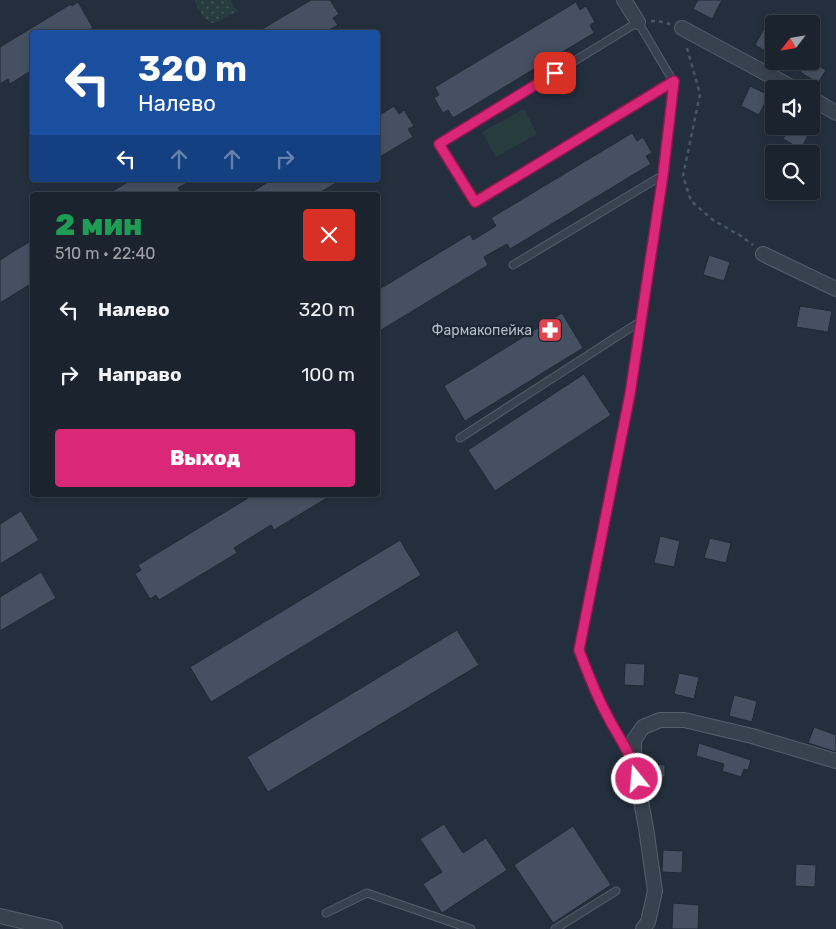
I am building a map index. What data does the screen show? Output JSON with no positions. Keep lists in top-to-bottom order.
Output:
{
  "places": {
    "pharmacy": ["Фармакопейка"]
  },
  "north": "bottom left",
  "page": {
    "turn": ["320 m", "Налево"],
    "heading": ["2 мин", "510 m · 22:40"],
    "list": [
      {
        "name": "Налево",
        "value": "320 m"
      },
      {
        "name": "Направо",
        "value": "100 m"
      }
    ],
    "buttons": "Выход"
  }
}
